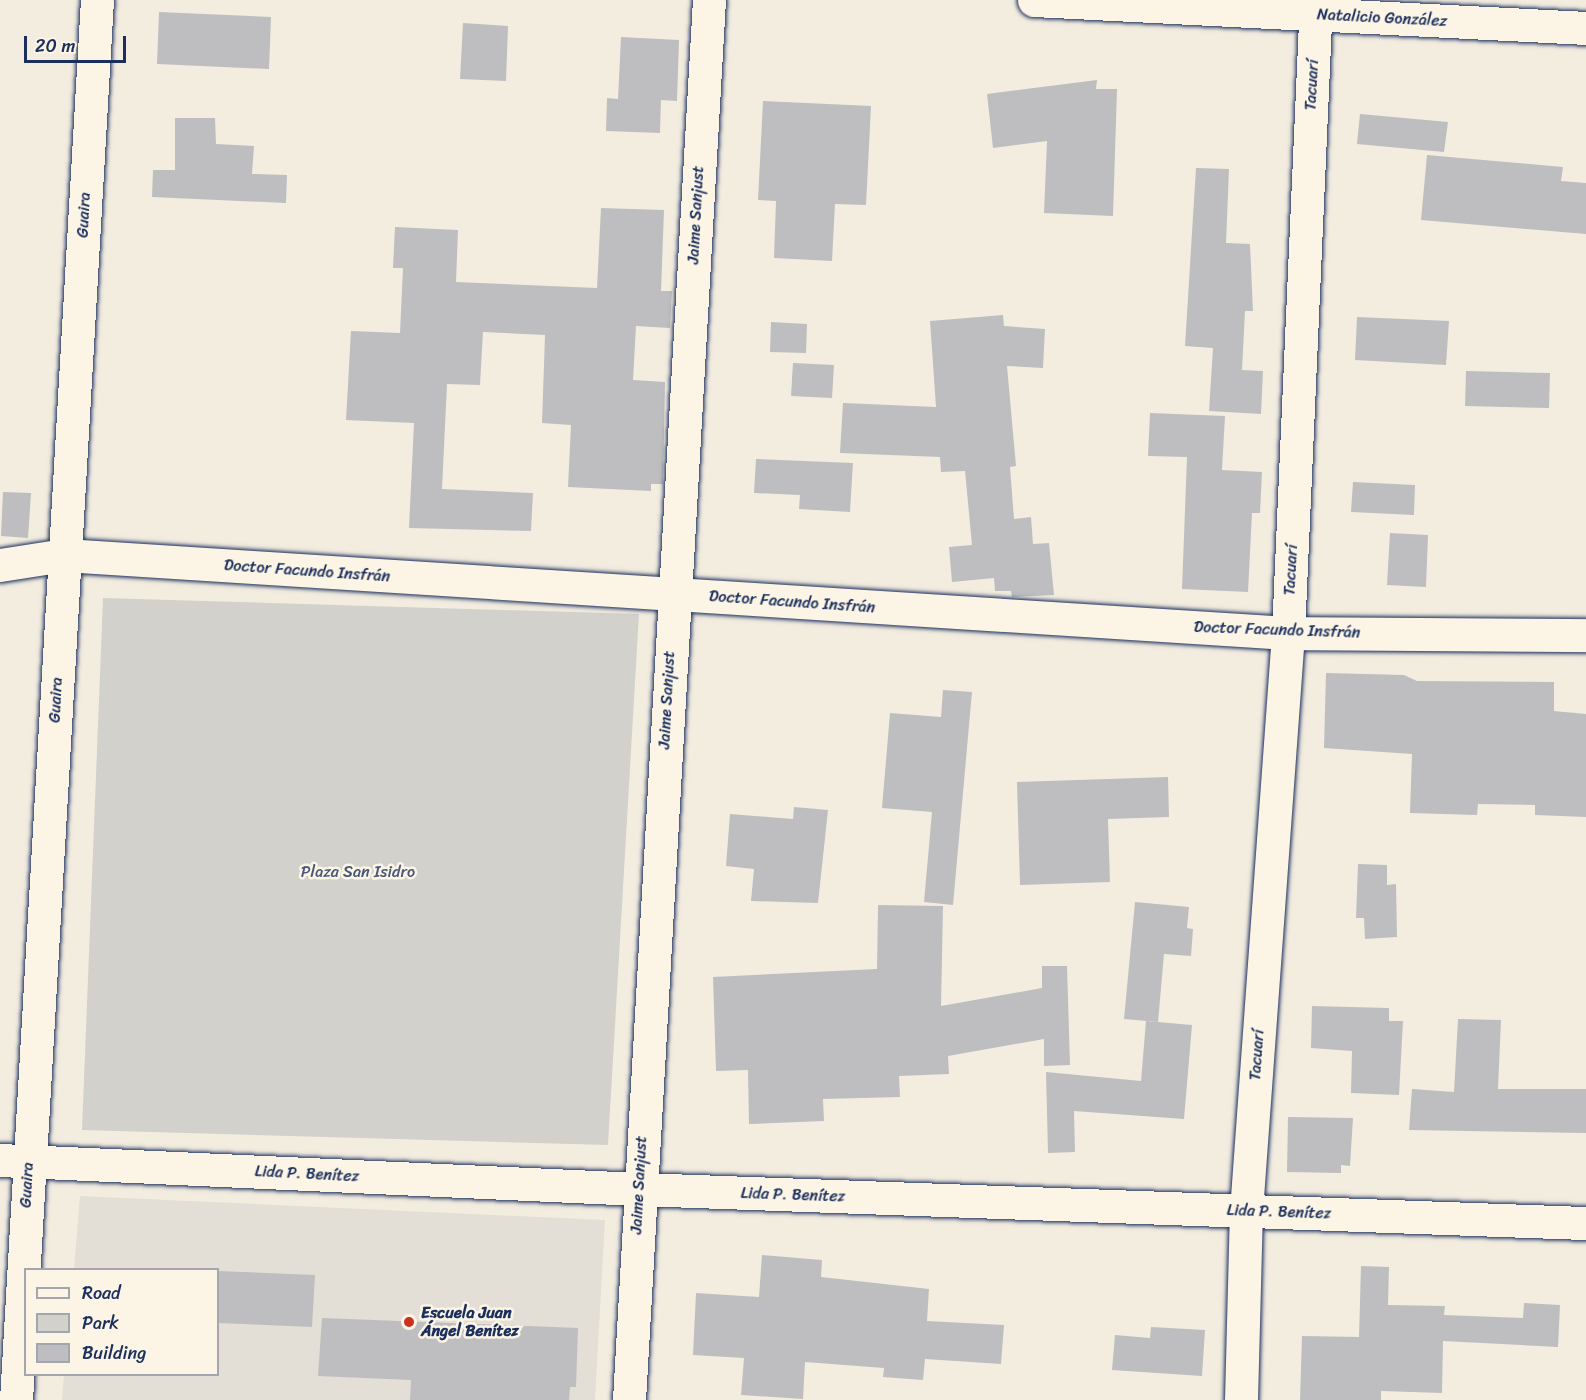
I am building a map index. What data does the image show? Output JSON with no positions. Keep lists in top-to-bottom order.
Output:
{
  "streets": {
    "street": [
      "Natalicio González",
      "Tacuarí",
      "Guaira",
      "Jaime Sanjust",
      "Doctor Facundo Insfrán",
      "Lida P. Benítez"
    ]
  },
  "crossings": [
    ["Natalicio González", "Tacuarí"],
    ["Tacuarí", "Doctor Facundo Insfrán"],
    ["Tacuarí", "Lida P. Benítez"],
    ["Guaira", "Doctor Facundo Insfrán"],
    ["Guaira", "Lida P. Benítez"],
    ["Jaime Sanjust", "Doctor Facundo Insfrán"],
    ["Jaime Sanjust", "Lida P. Benítez"]
  ],
  "parks": ["Plaza San Isidro"],
  "places": ["Escuela Juan Ángel Benítez"],
  "legend": ["Road", "Park", "Building"],
  "scale_bar": "20 m"
}
